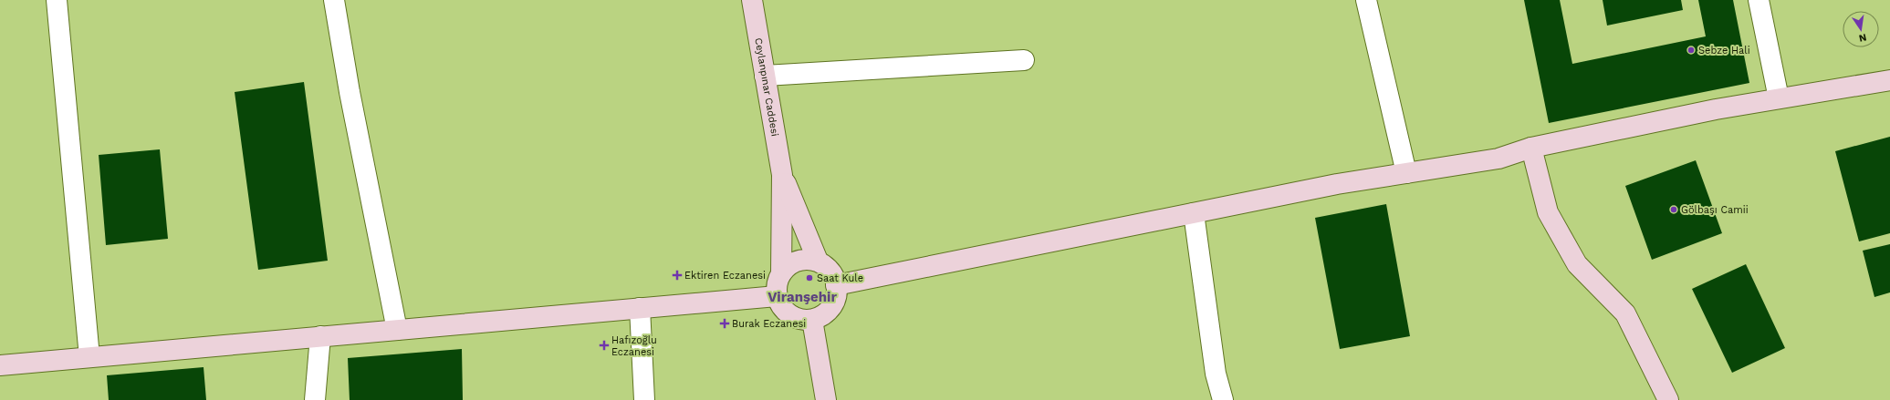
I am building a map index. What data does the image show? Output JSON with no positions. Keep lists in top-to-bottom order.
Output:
{
  "streets": {
    "street": ["Ceylanpınar Caddesi"]
  },
  "districts": ["Viranşehir"],
  "places": {
    "other": ["Sebze Hali", "Gölbaşı Camii", "Saat Kule"],
    "health": ["Ektiren Eczanesi", "Burak Eczanesi", "Hafızoğlu Eczanesi"]
  },
  "north": "bottom"
}
